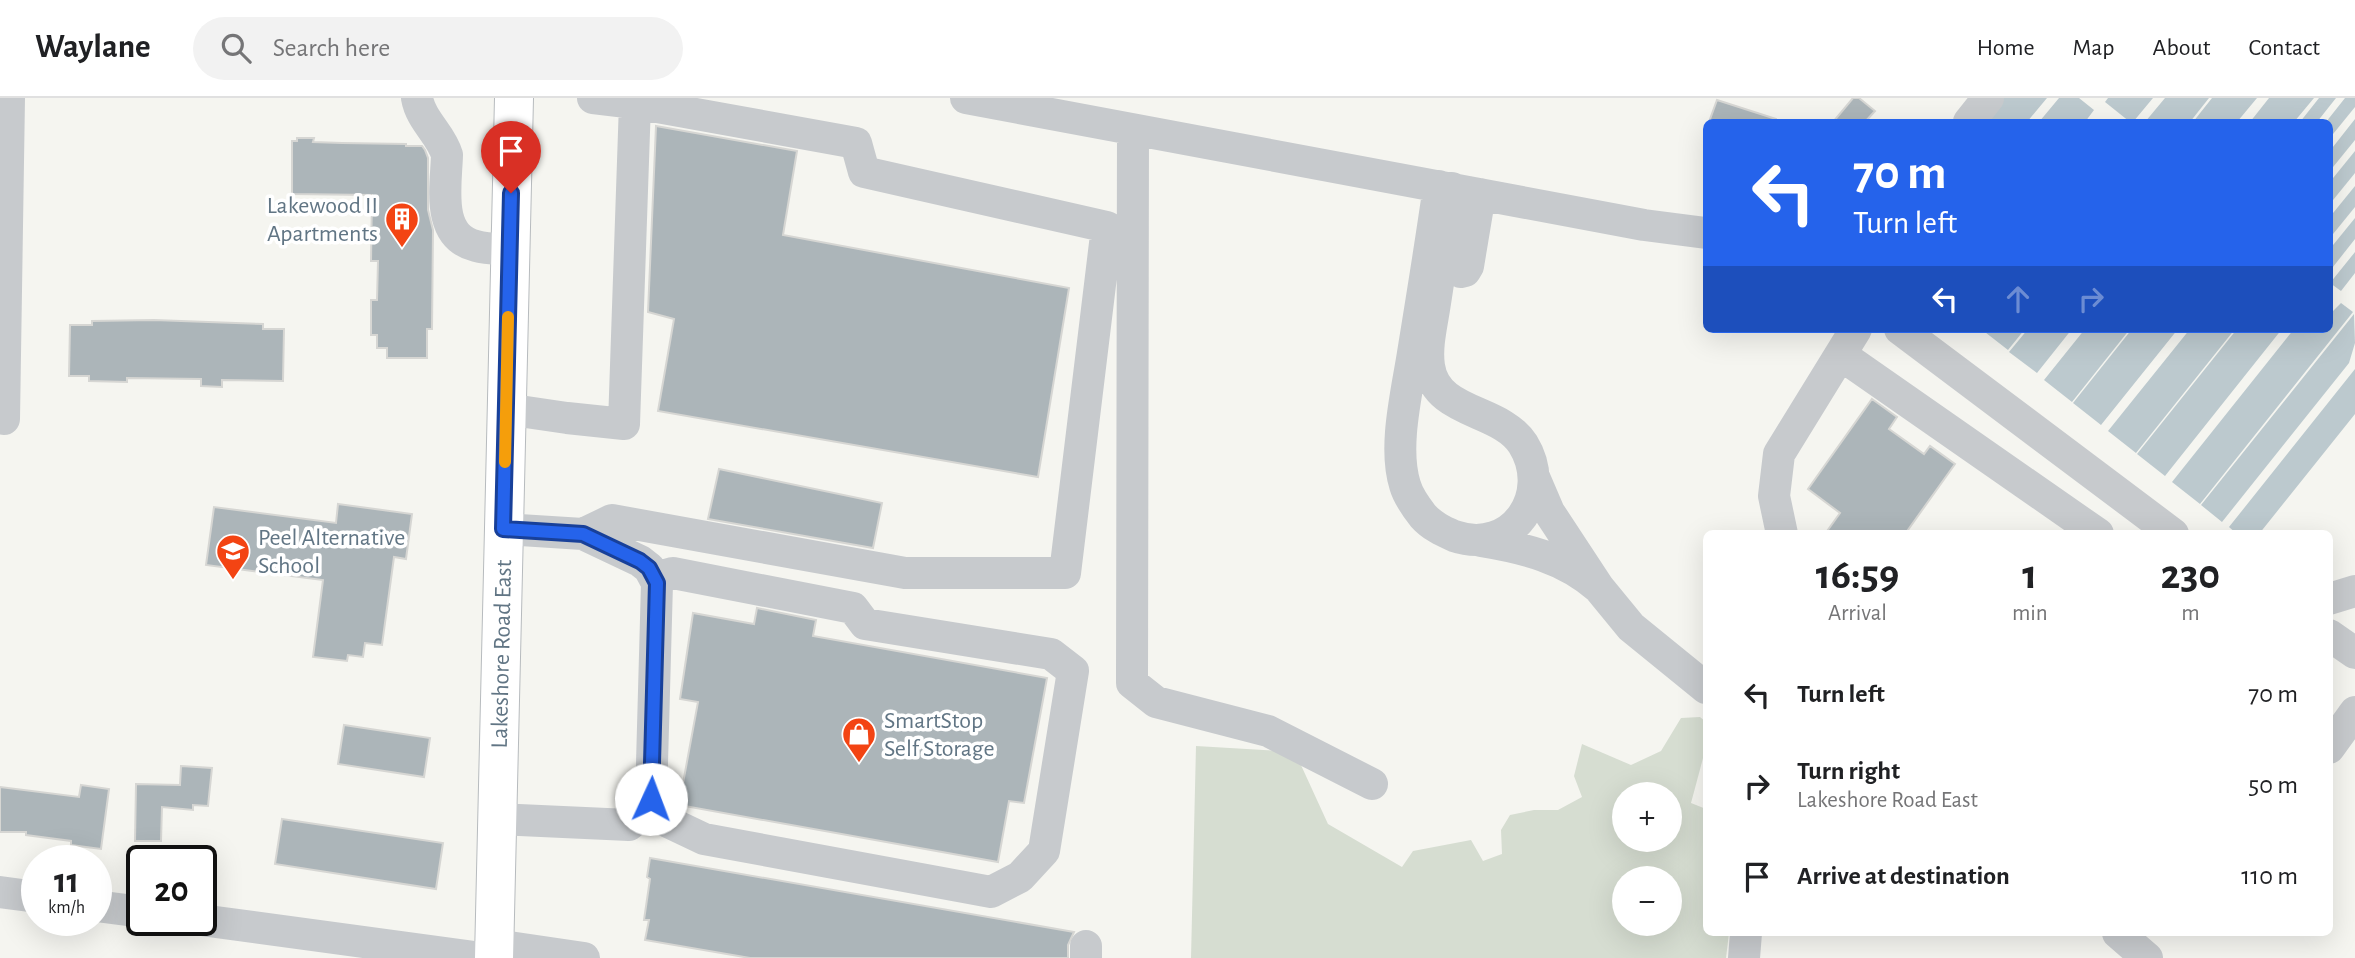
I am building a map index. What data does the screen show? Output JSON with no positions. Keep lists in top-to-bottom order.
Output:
{
  "streets": {
    "main road": ["Lakeshore Road East"]
  },
  "places": {
    "building": ["Lakewood II Apartments"],
    "school or university": ["Peel Alternative School"],
    "shop": ["SmartStop Self Storage"]
  },
  "page": {
    "header": "Waylane",
    "search": "Search here",
    "nav": [
      "Home",
      "Map",
      "About",
      "Contact"
    ],
    "turn": ["70 m", "Turn left"],
    "eta": [
      "16:59",
      "Arrival",
      "1",
      "min",
      "230",
      "m"
    ],
    "list": [
      {
        "name": "Turn left",
        "value": "70 m"
      },
      {
        "name": "Turn right",
        "note": "Lakeshore Road East",
        "value": "50 m"
      },
      {
        "name": "Arrive at destination",
        "value": "110 m"
      }
    ],
    "map_buttons": ["+", "−"],
    "speed": "11 km/h",
    "limit": "20"
  }
}
